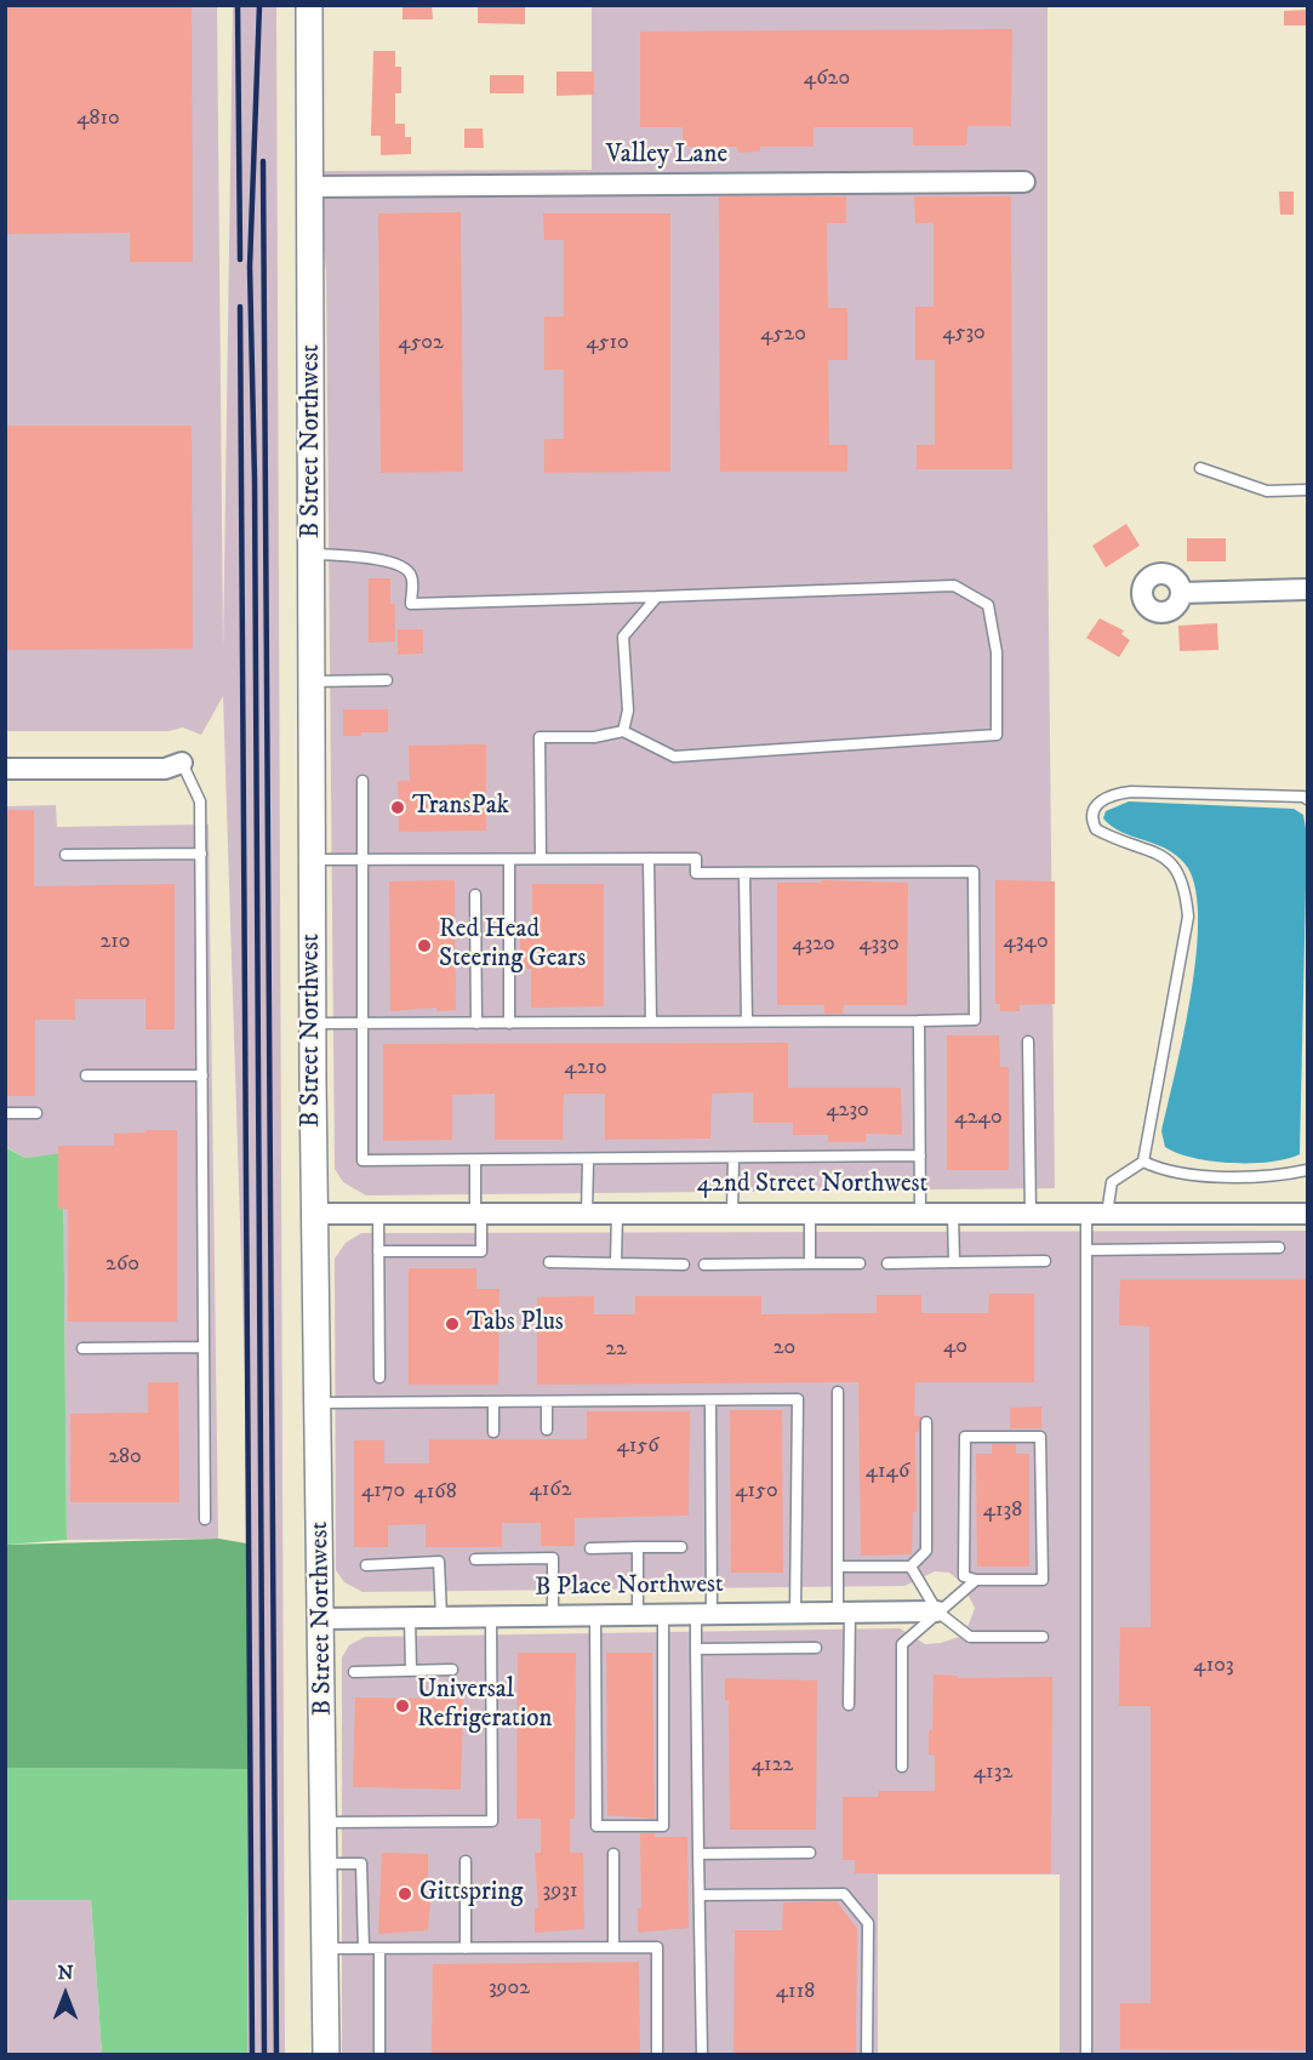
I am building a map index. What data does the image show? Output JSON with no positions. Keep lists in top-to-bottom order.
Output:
{
  "streets": {
    "street": [
      "Valley Lane",
      "B Street Northwest",
      "42nd Street Northwest",
      "B Place Northwest"
    ]
  },
  "crossings": [
    ["Valley Lane", "B Street Northwest"],
    ["B Street Northwest", "42nd Street Northwest"],
    ["B Street Northwest", "B Place Northwest"]
  ],
  "places": [
    "TransPak",
    "Red Head Steering Gears",
    "Tabs Plus",
    "Universal Refrigeration",
    "Gittspring"
  ],
  "house_numbers": [
    "4620",
    "4810",
    "4530",
    "4520",
    "4502",
    "4510",
    "210",
    "4340",
    "4320",
    "4330",
    "4210",
    "4230",
    "4240",
    "260",
    "40",
    "20",
    "22",
    "4156",
    "280",
    "4146",
    "4162",
    "4170",
    "4150",
    "4168",
    "4138",
    "4103",
    "4122",
    "4132",
    "3931",
    "3902",
    "4118"
  ],
  "north": "top"
}
